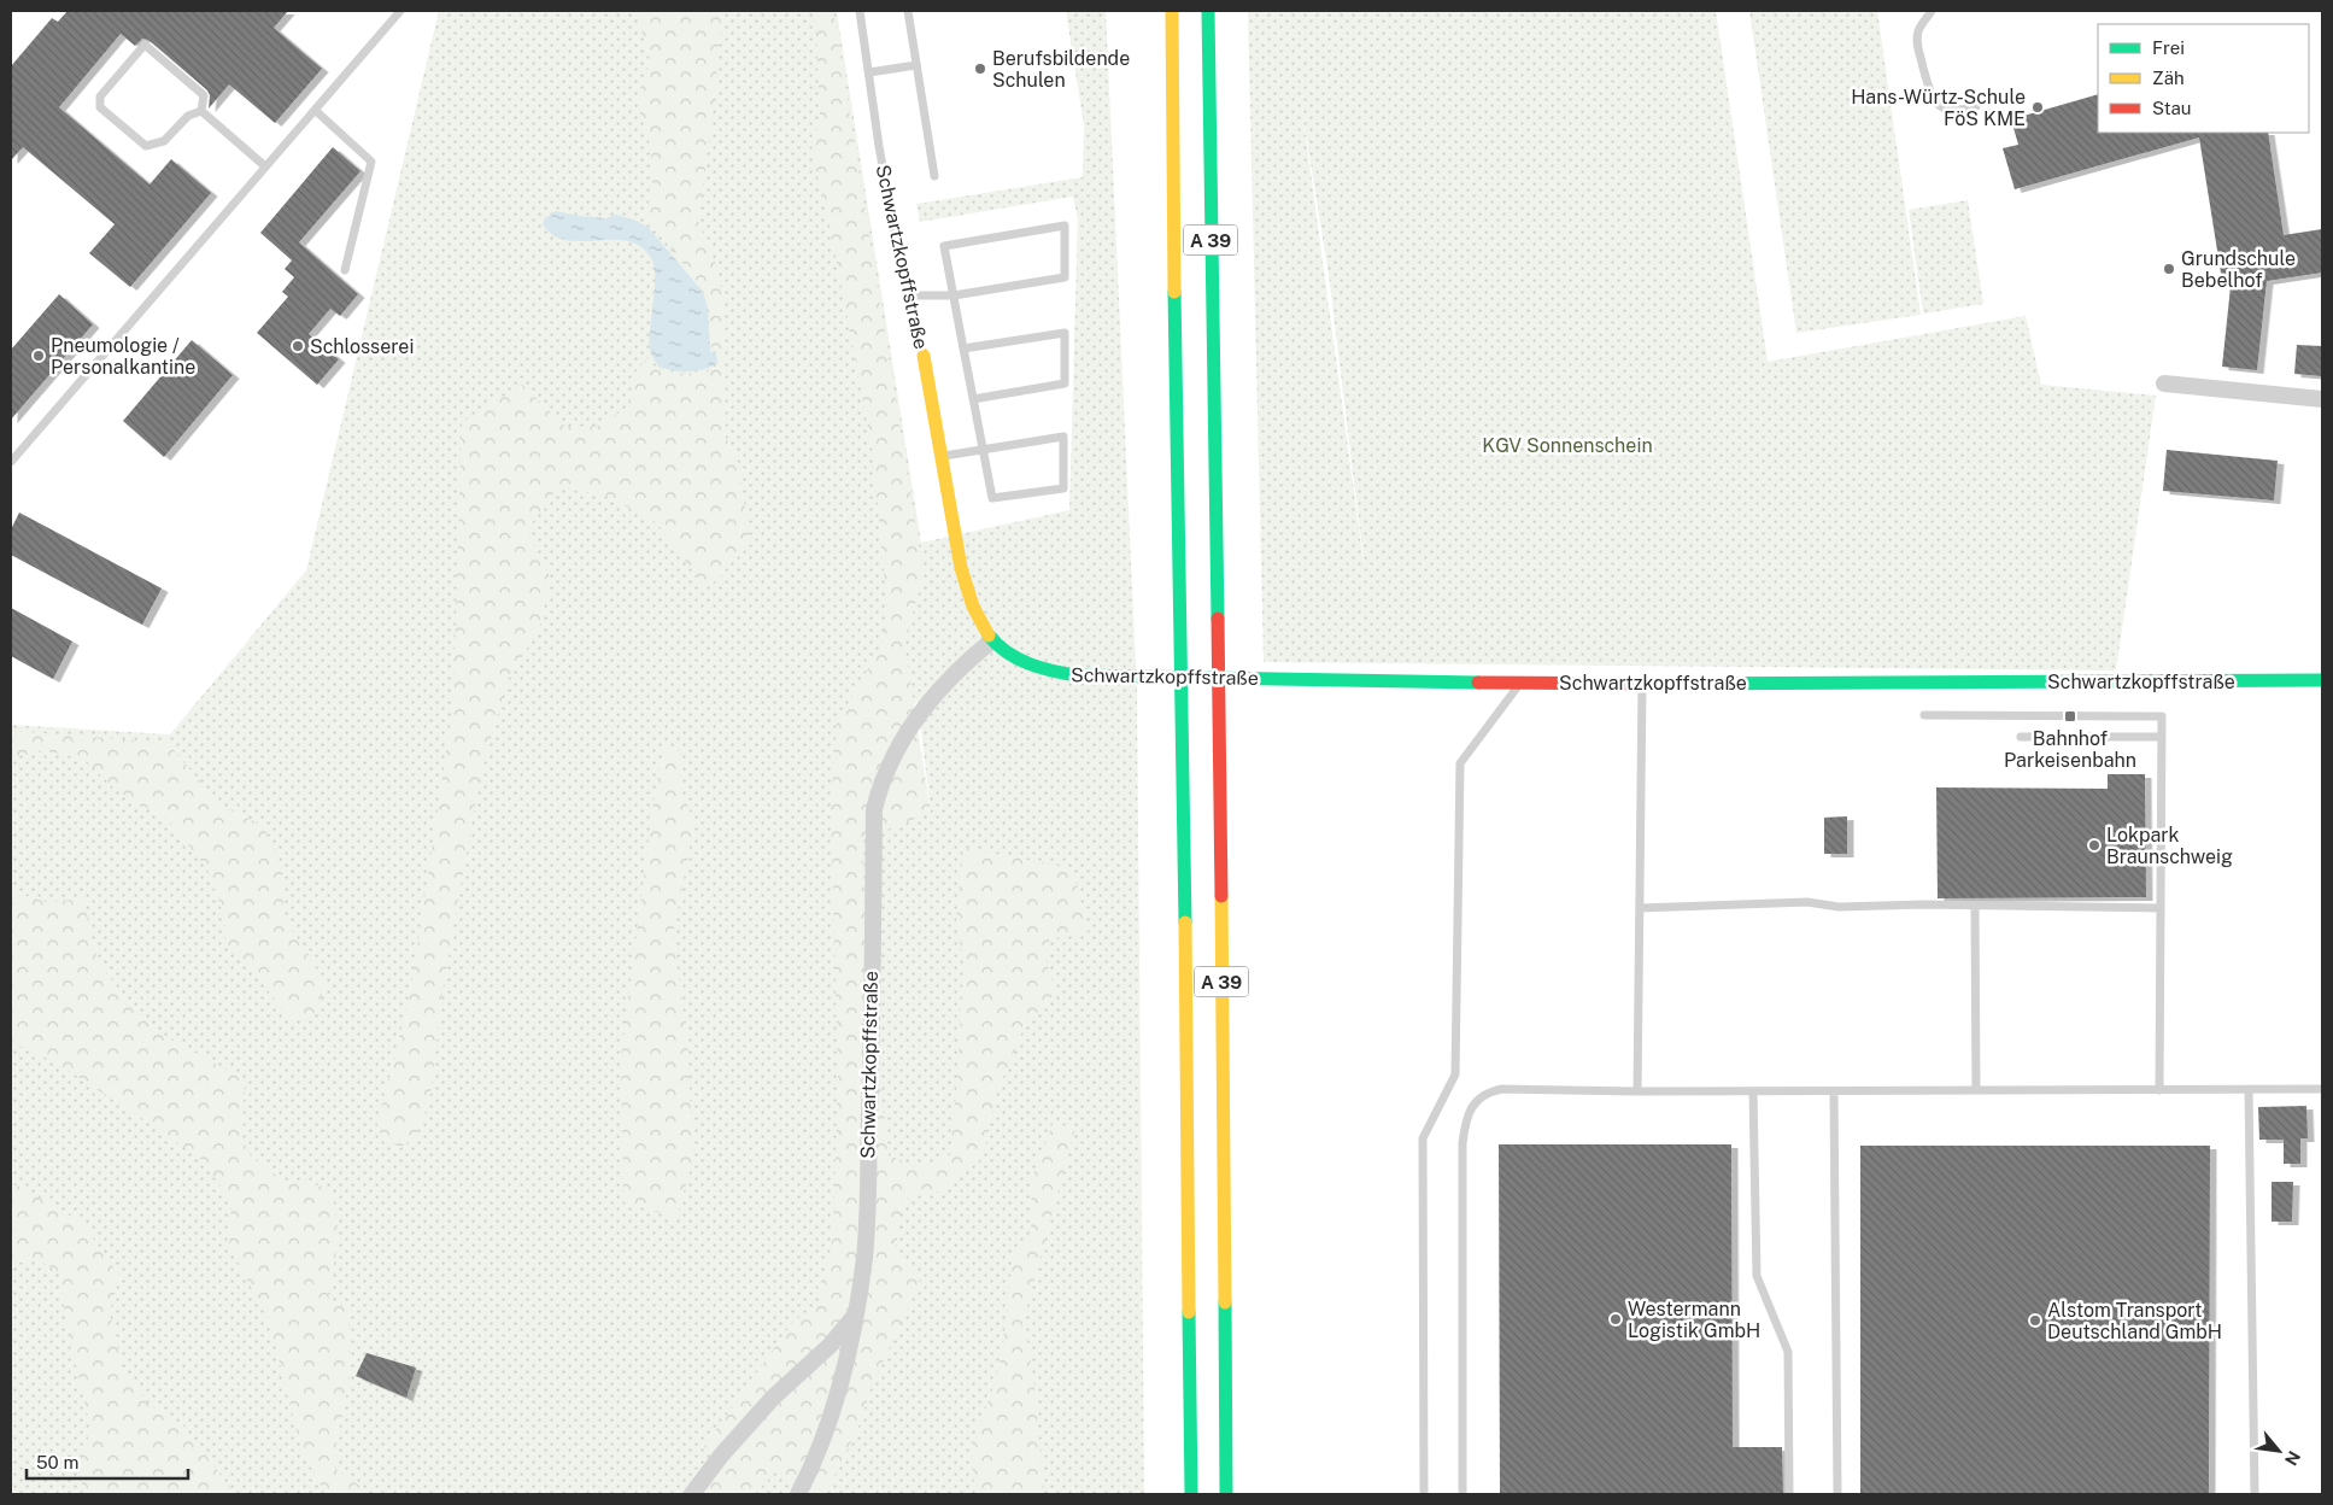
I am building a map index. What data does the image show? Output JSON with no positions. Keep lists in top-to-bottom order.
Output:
{
  "streets": {
    "main road": ["A 39", "Schwartzkopffstraße"]
  },
  "parks": ["KGV Sonnenschein"],
  "places": {
    "other": [
      "Berufsbildende Schulen",
      "Hans-Würtz-Schule FöS KME",
      "Grundschule Bebelhof",
      "Schlosserei",
      "Pneumologie / Personalkantine",
      "Lokpark Braunschweig",
      "Westermann Logistik GmbH",
      "Alstom Transport Deutschland GmbH"
    ],
    "transit": ["Bahnhof Parkeisenbahn"]
  },
  "legend": ["Frei", "Zäh", "Stau"],
  "scale_bar": "50 m",
  "north": "bottom right"
}
